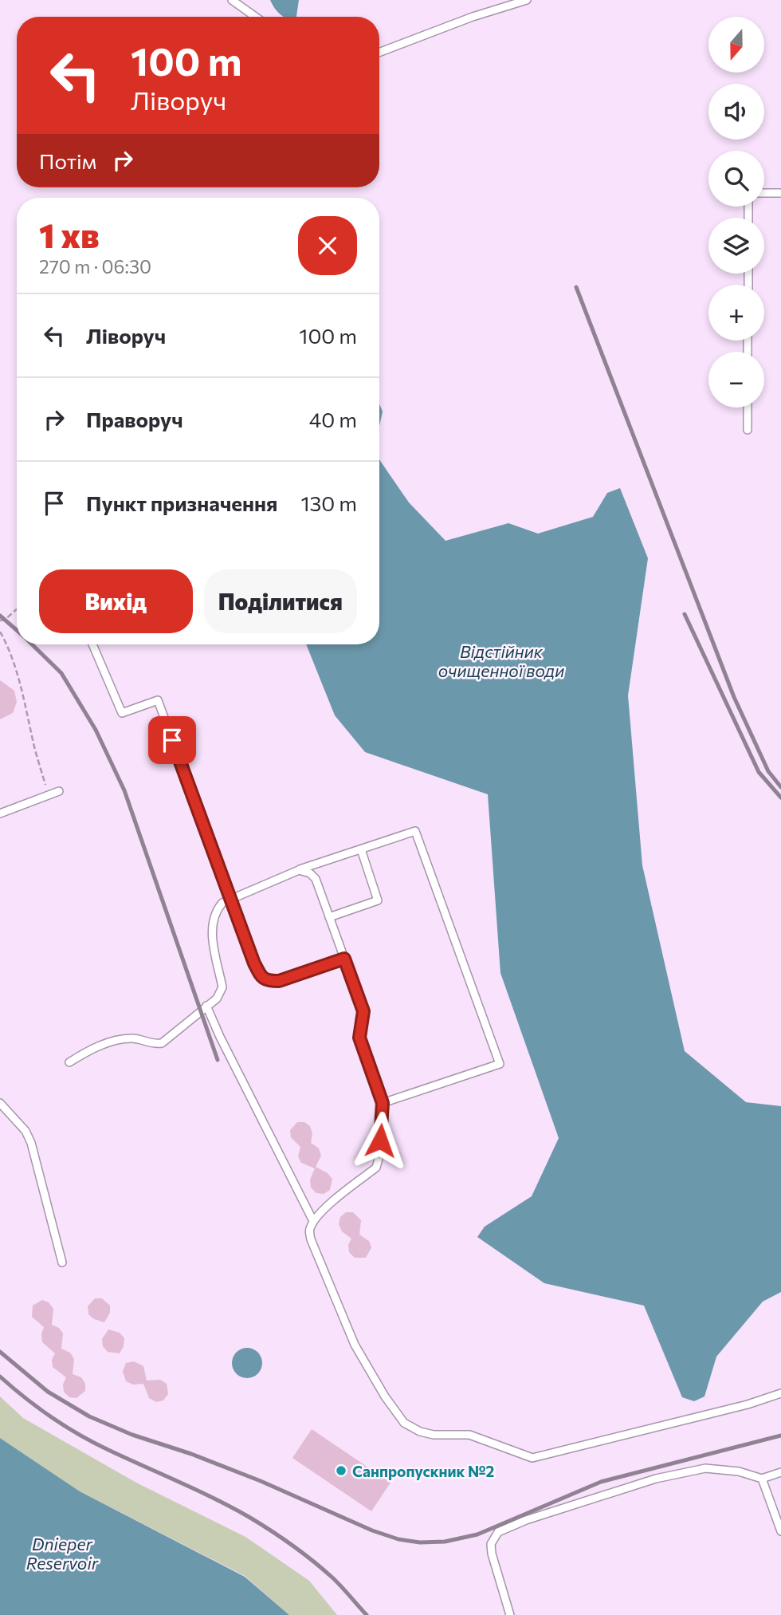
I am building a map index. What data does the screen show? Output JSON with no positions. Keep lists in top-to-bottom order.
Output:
{
  "water": ["Відстійник очищенної води", "Dnieper Reservoir"],
  "places": ["Санпропускник №2"],
  "north": "bottom",
  "page": {
    "map_buttons": ["+", "−"],
    "turn": ["100 m", "Ліворуч"],
    "then": "Потім",
    "heading": ["1 хв", "270 m · 06:30"],
    "list": [
      {
        "name": "Ліворуч",
        "value": "100 m"
      },
      {
        "name": "Праворуч",
        "value": "40 m"
      },
      {
        "name": "Пункт призначення",
        "value": "130 m"
      }
    ],
    "buttons": ["Вихід", "Поділитися"]
  }
}
